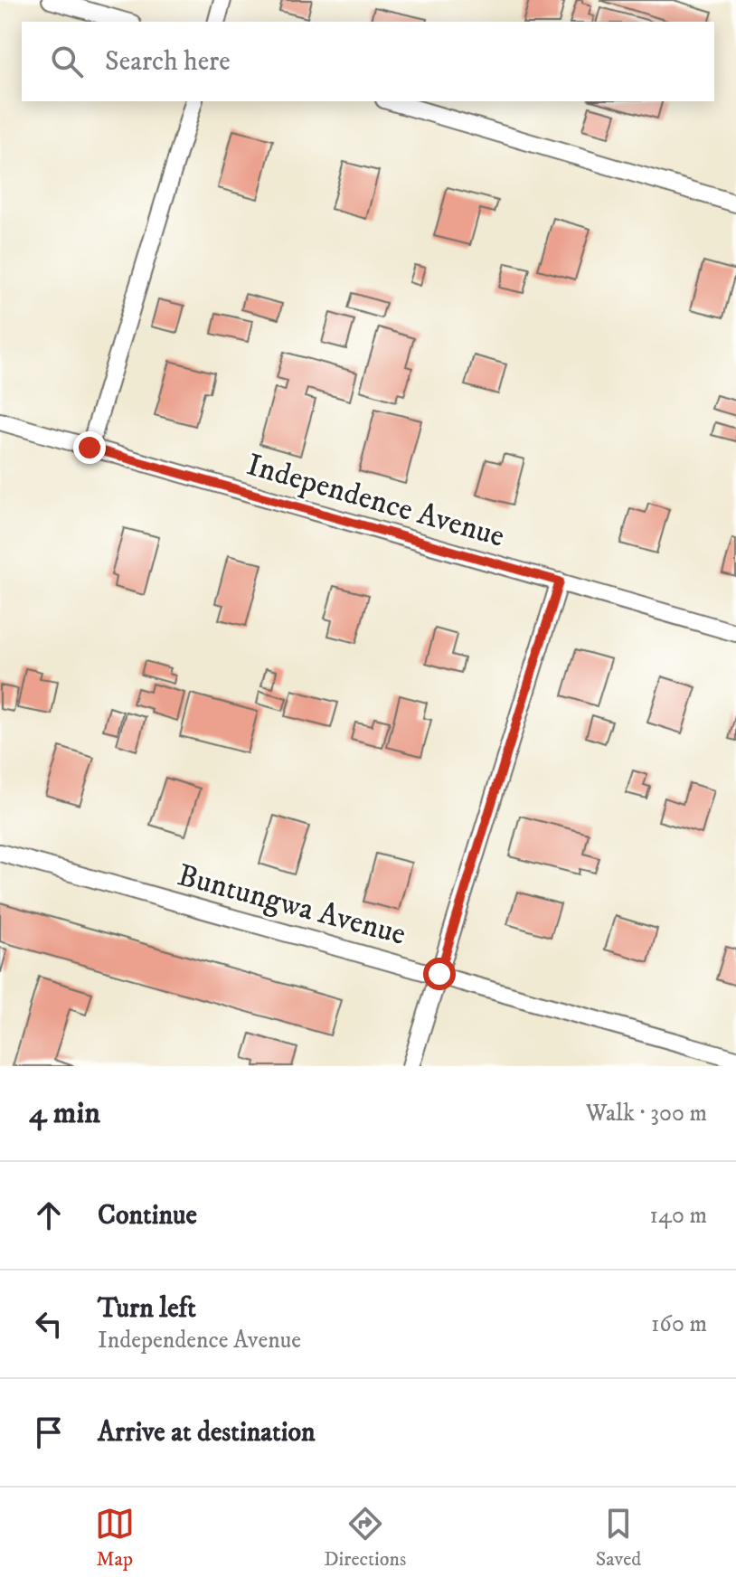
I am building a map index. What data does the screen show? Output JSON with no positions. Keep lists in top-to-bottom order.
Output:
{
  "streets": {
    "street": ["Independence Avenue", "Buntungwa Avenue"]
  },
  "page": {
    "search": "Search here",
    "heading": ["4 min", "Walk · 300 m"],
    "list": [
      ["Continue", "140 m"],
      ["Turn left", "Independence Avenue", "160 m"],
      "Arrive at destination"
    ],
    "nav": ["Map", "Directions", "Saved"]
  }
}
